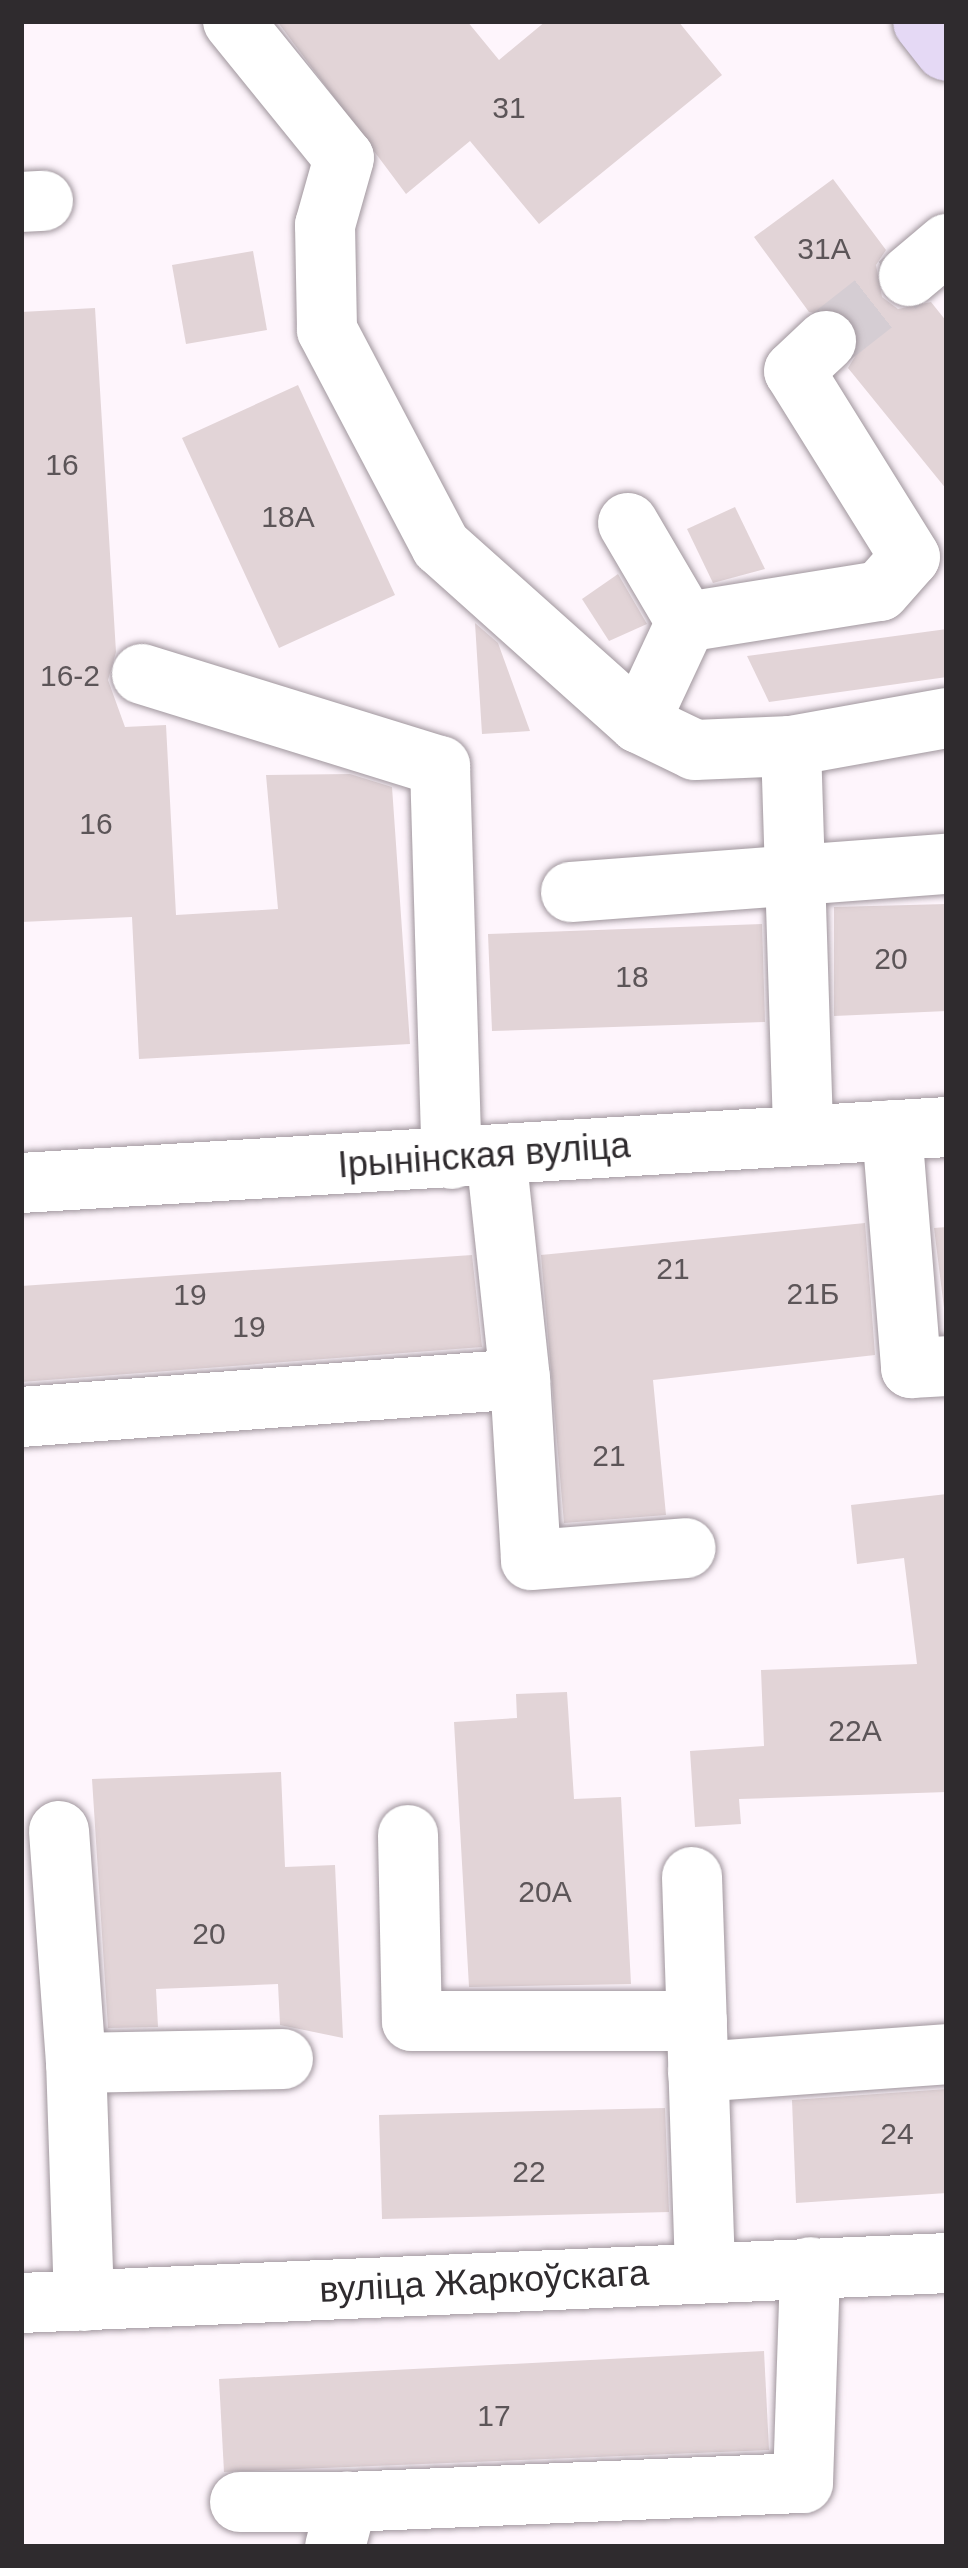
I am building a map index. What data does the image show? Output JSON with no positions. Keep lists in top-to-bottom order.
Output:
{
  "streets": {
    "street": ["Ірынінская вуліца", "вуліца Жаркоўскага"]
  },
  "house_numbers": [
    "31",
    "31А",
    "16",
    "18А",
    "16-2",
    "16",
    "20",
    "18",
    "21",
    "21Б",
    "19",
    "19",
    "21",
    "22А",
    "20А",
    "20",
    "24",
    "22",
    "17"
  ]
}
